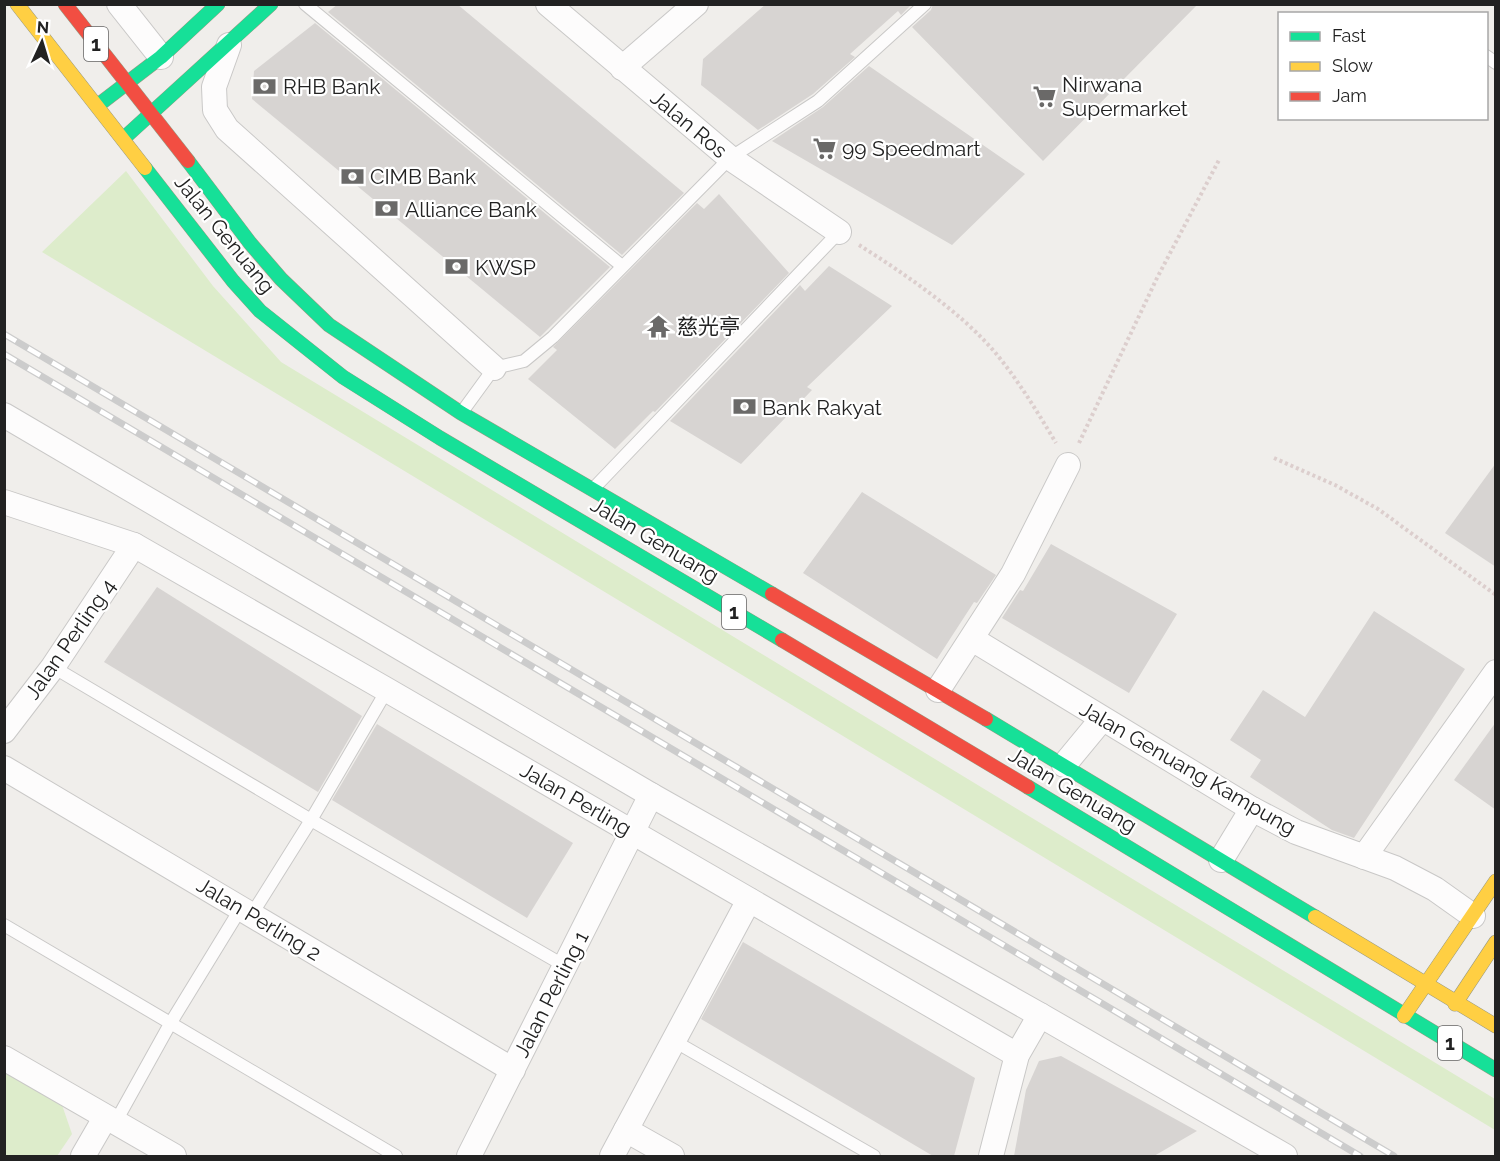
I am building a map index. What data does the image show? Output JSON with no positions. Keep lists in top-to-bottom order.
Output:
{
  "streets": {
    "main road": ["1", "Jalan Genuang"],
    "street": [
      "Jalan Ros",
      "Jalan Perling 4",
      "Jalan Genuang Kampung",
      "Jalan Perling",
      "Jalan Perling 2",
      "Jalan Perling 1"
    ]
  },
  "crossings": [
    ["Jalan Perling 4", "Jalan Perling"],
    ["Jalan Perling", "Jalan Perling 1"],
    ["Jalan Perling 2", "Jalan Perling 1"]
  ],
  "places": {
    "bank": [
      "RHB Bank",
      "CIMB Bank",
      "Alliance Bank",
      "KWSP",
      "Bank Rakyat"
    ],
    "supermarket": ["Nirwana Supermarket", "99 Speedmart"],
    "temple": ["慈光亭"]
  },
  "legend": ["Fast", "Slow", "Jam"],
  "north": "top"
}
